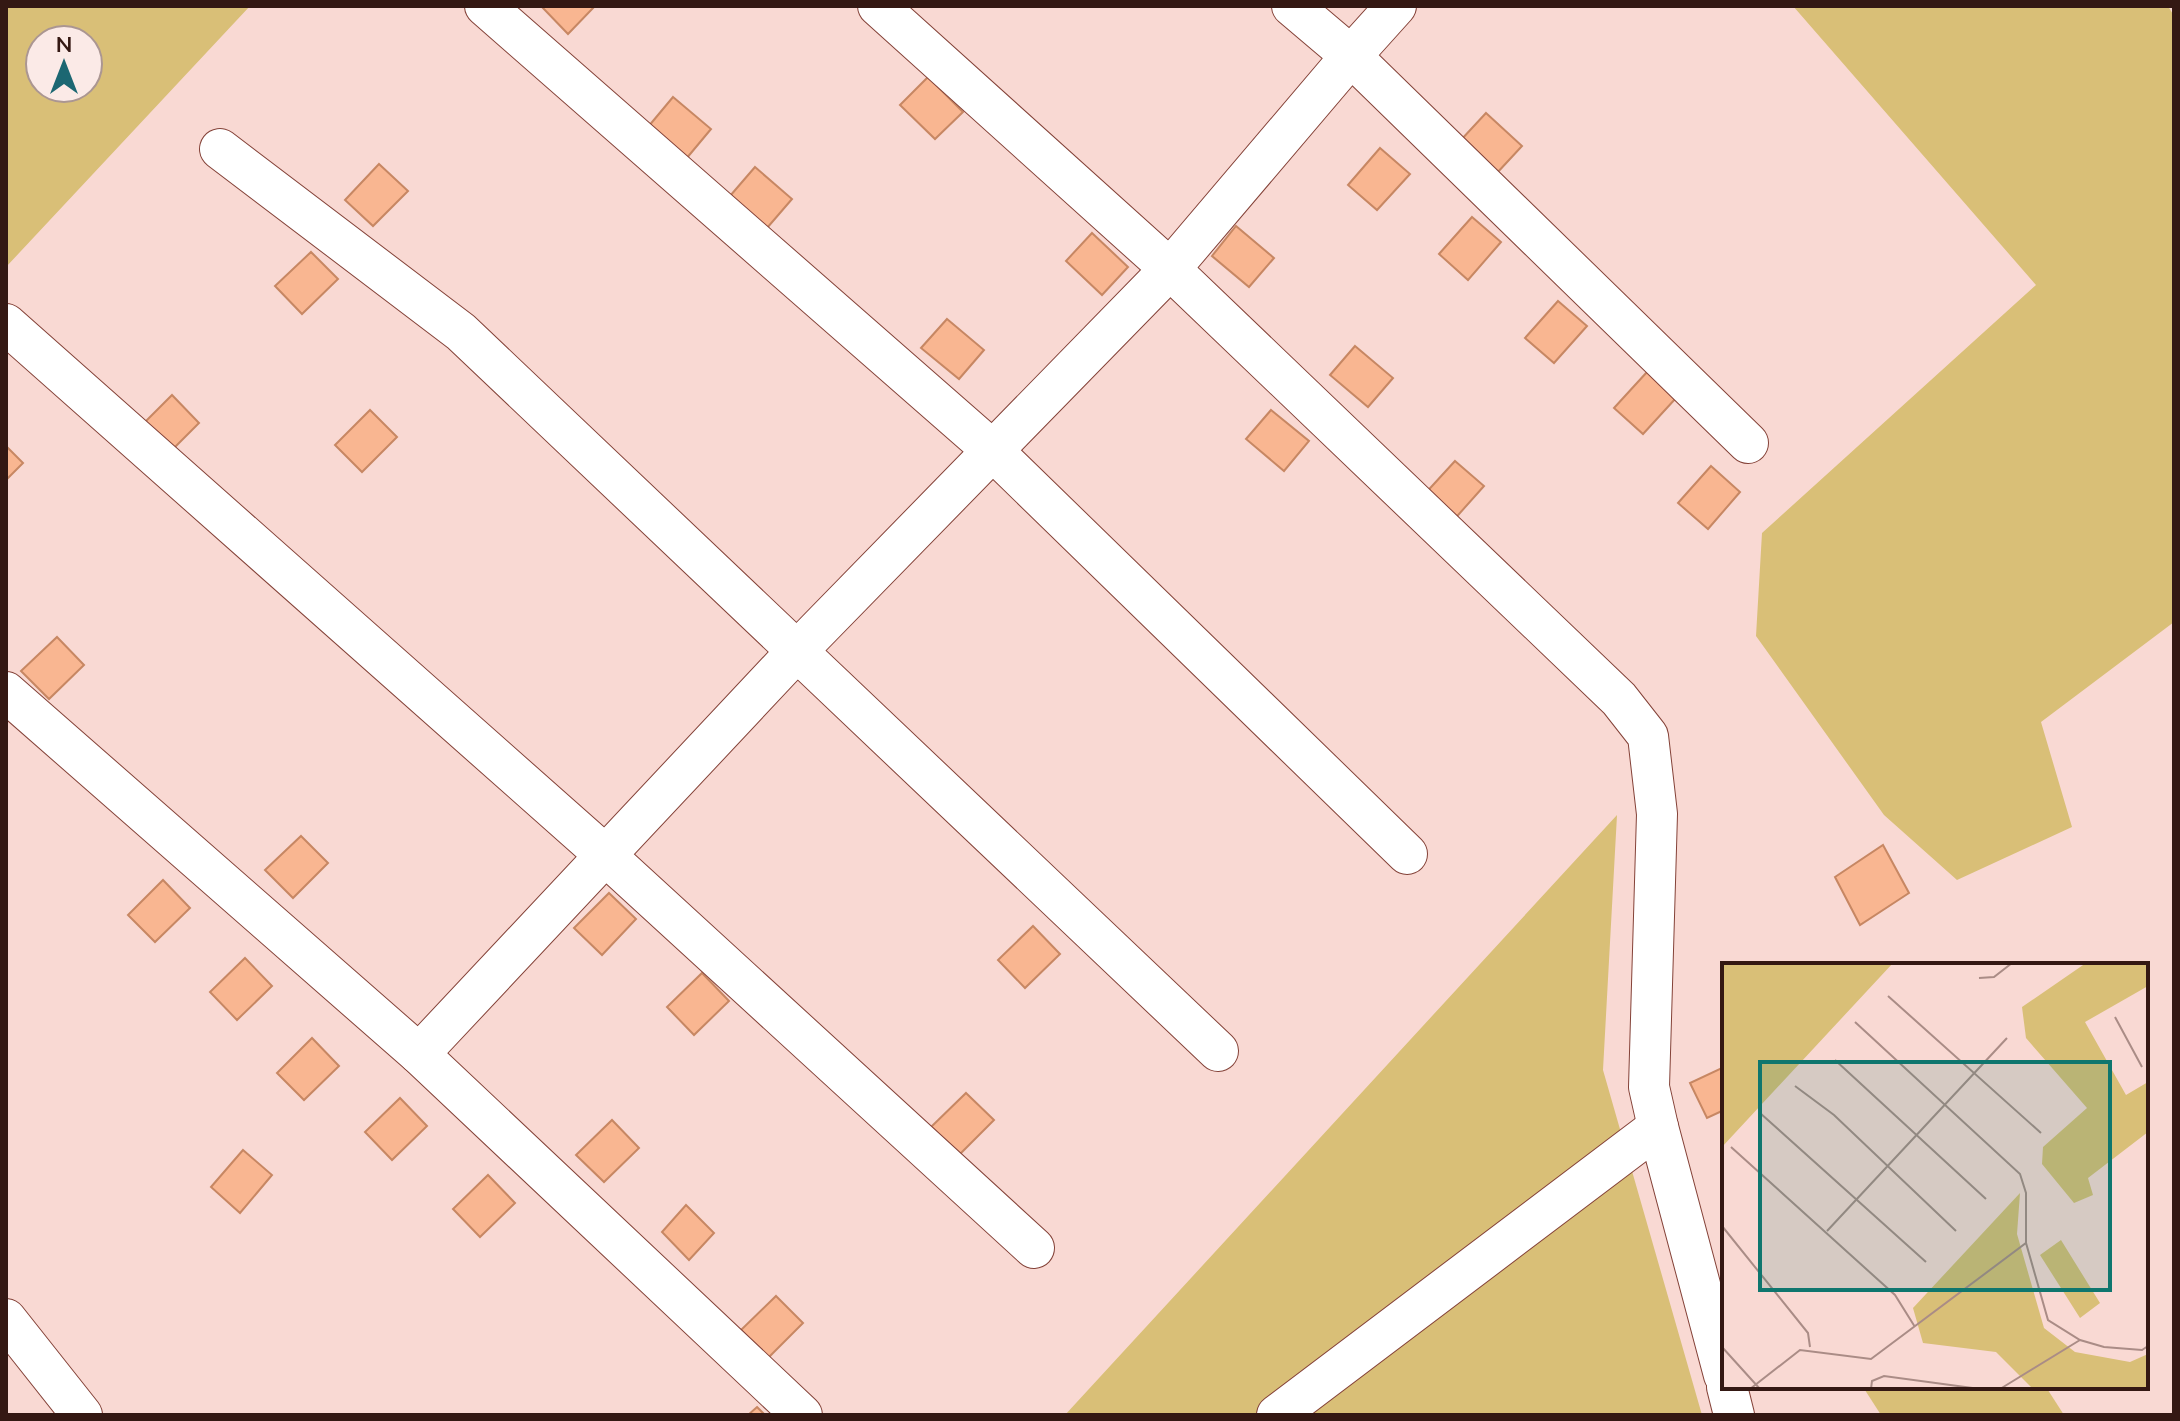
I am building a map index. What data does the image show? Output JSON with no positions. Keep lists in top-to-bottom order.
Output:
{
  "north": "top"
}
